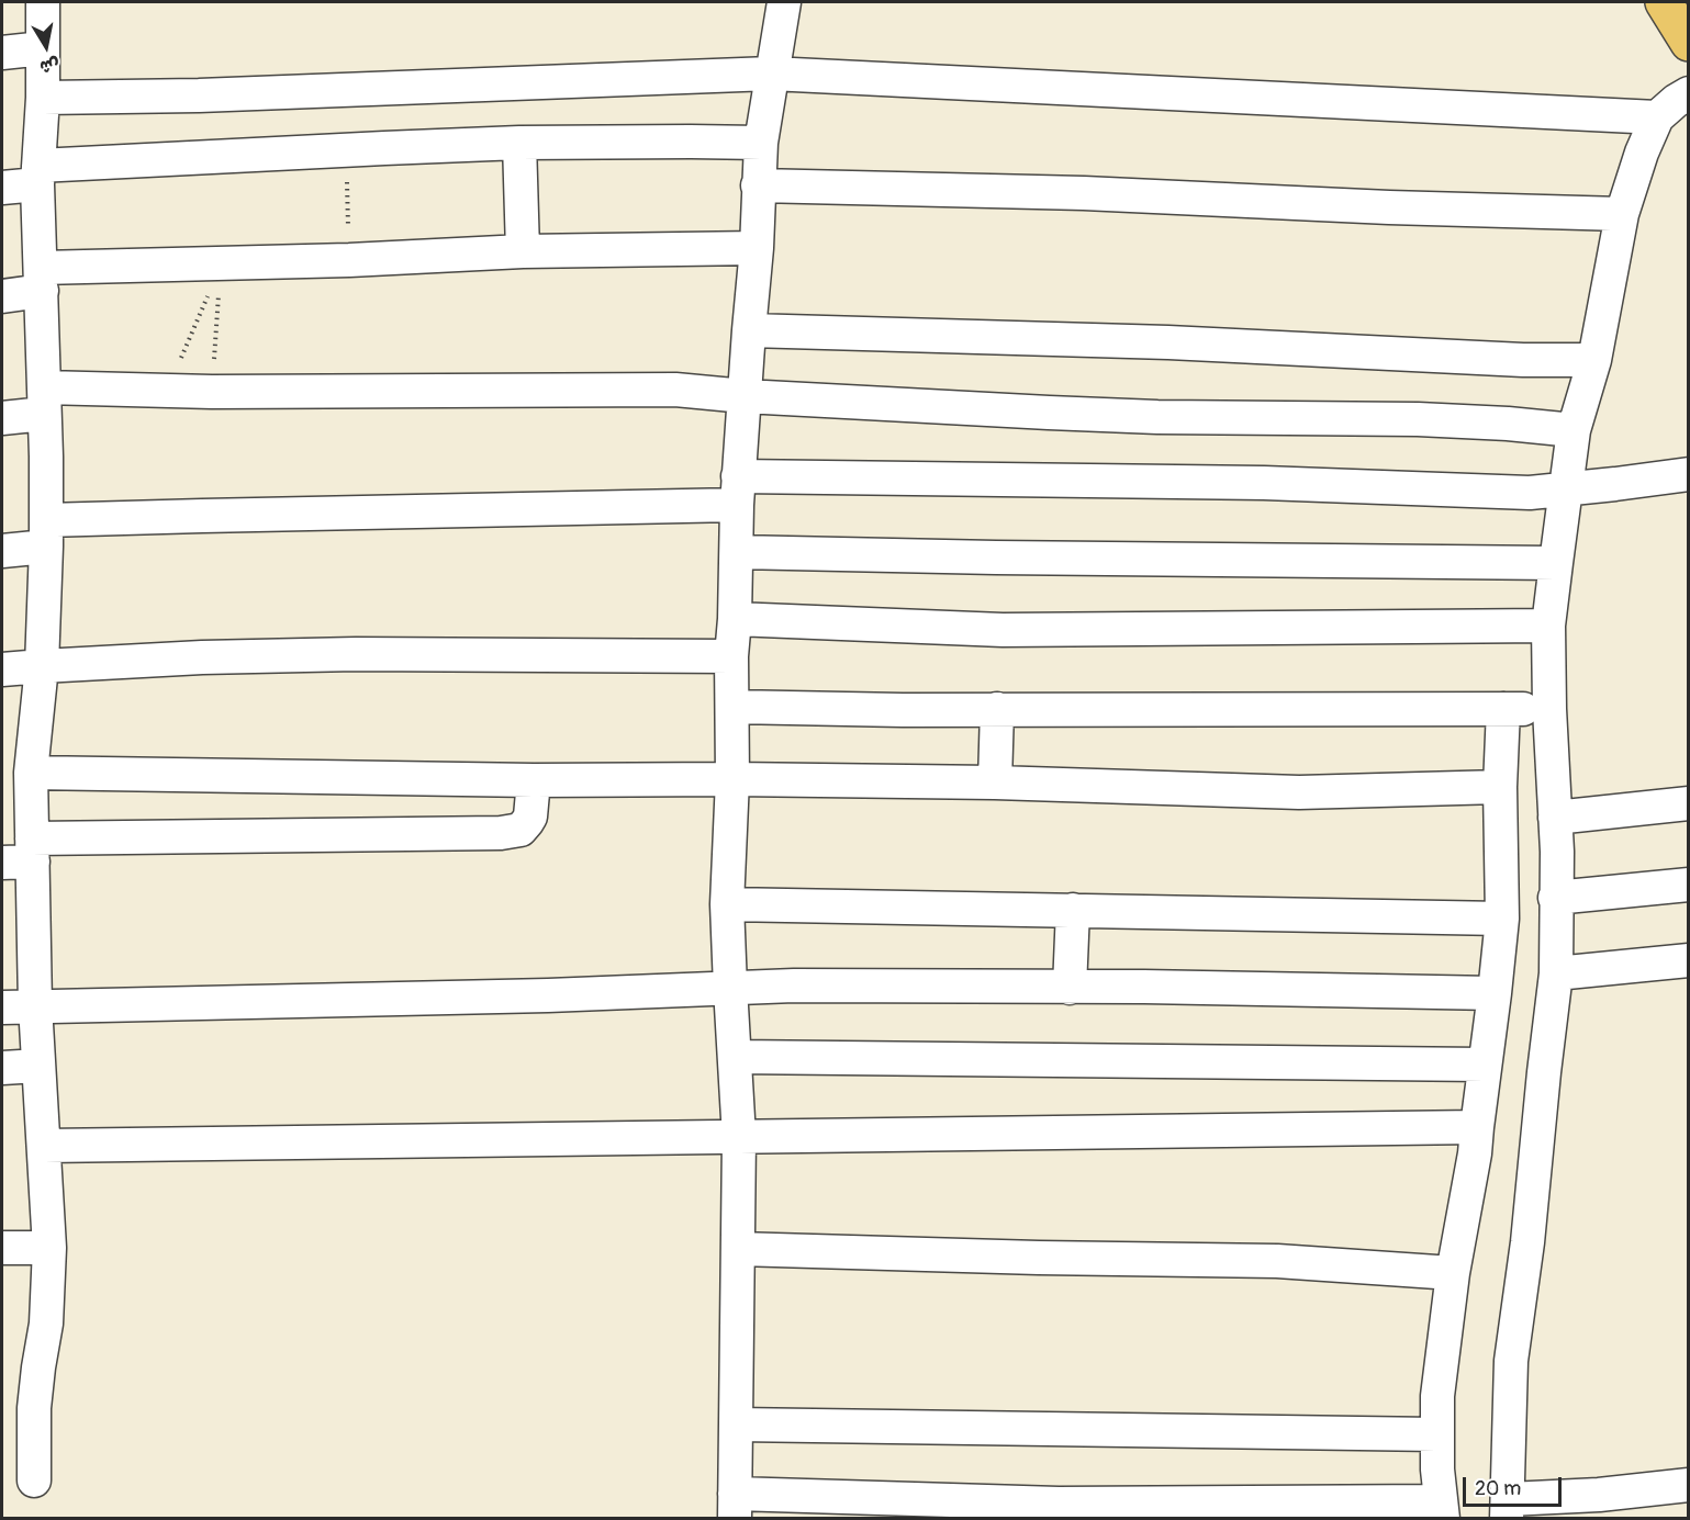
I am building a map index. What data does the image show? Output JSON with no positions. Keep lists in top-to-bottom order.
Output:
{
  "scale_bar": "20 m",
  "north": "bottom"
}
